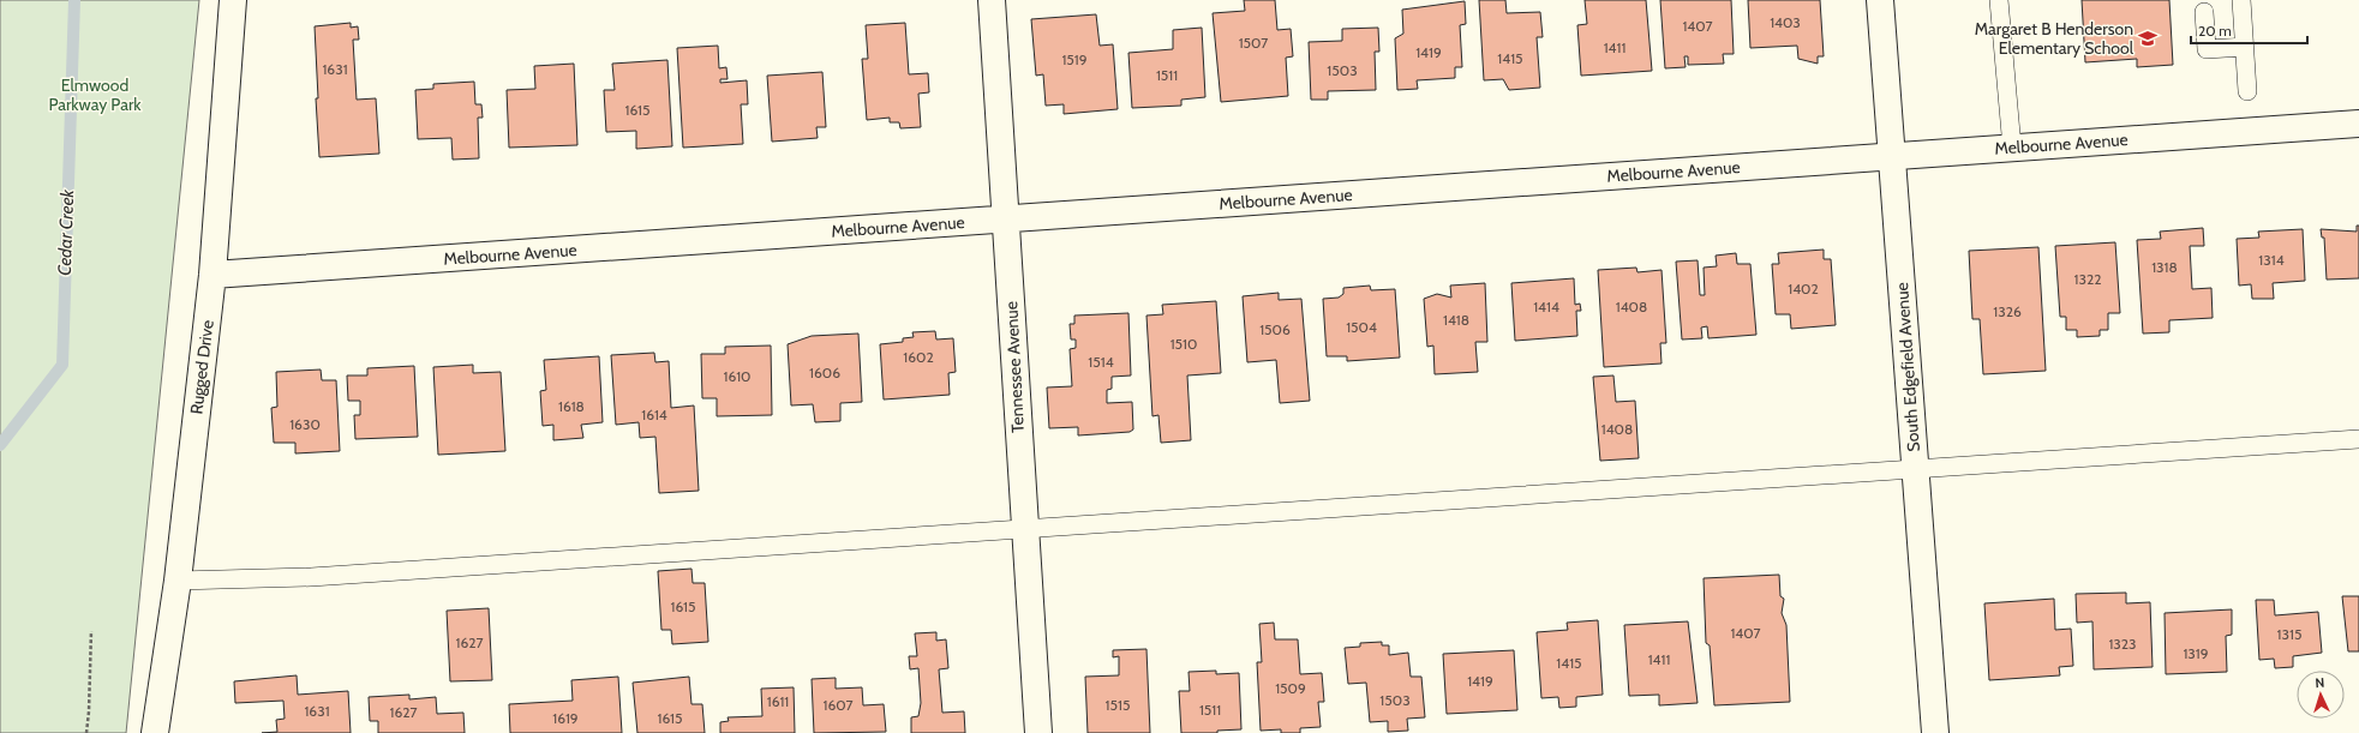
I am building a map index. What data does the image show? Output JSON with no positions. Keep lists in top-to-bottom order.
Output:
{
  "streets": {
    "street": [
      "Melbourne Avenue",
      "Rugged Drive",
      "Tennessee Avenue",
      "South Edgefield Avenue"
    ]
  },
  "crossings": [
    ["Melbourne Avenue", "Rugged Drive"],
    ["Melbourne Avenue", "Tennessee Avenue"],
    ["Melbourne Avenue", "South Edgefield Avenue"]
  ],
  "water": ["Cedar Creek"],
  "parks": ["Elmwood Parkway Park"],
  "places": {
    "school or university": ["Margaret B Henderson Elementary School"]
  },
  "house_numbers": [
    "1403",
    "1407",
    "1507",
    "1411",
    "1419",
    "1415",
    "1519",
    "1631",
    "1503",
    "1511",
    "1615",
    "1314",
    "1318",
    "1322",
    "1402",
    "1414",
    "1408",
    "1326",
    "1418",
    "1504",
    "1506",
    "1510",
    "1602",
    "1514",
    "1606",
    "1610",
    "1618",
    "1614",
    "1630",
    "1408",
    "1615",
    "1407",
    "1315",
    "1627",
    "1323",
    "1319",
    "1411",
    "1415",
    "1419",
    "1509",
    "1503",
    "1611",
    "1607",
    "1515",
    "1511",
    "1631",
    "1627",
    "1619",
    "1615"
  ],
  "scale_bar": "20 m",
  "north": "top"
}
